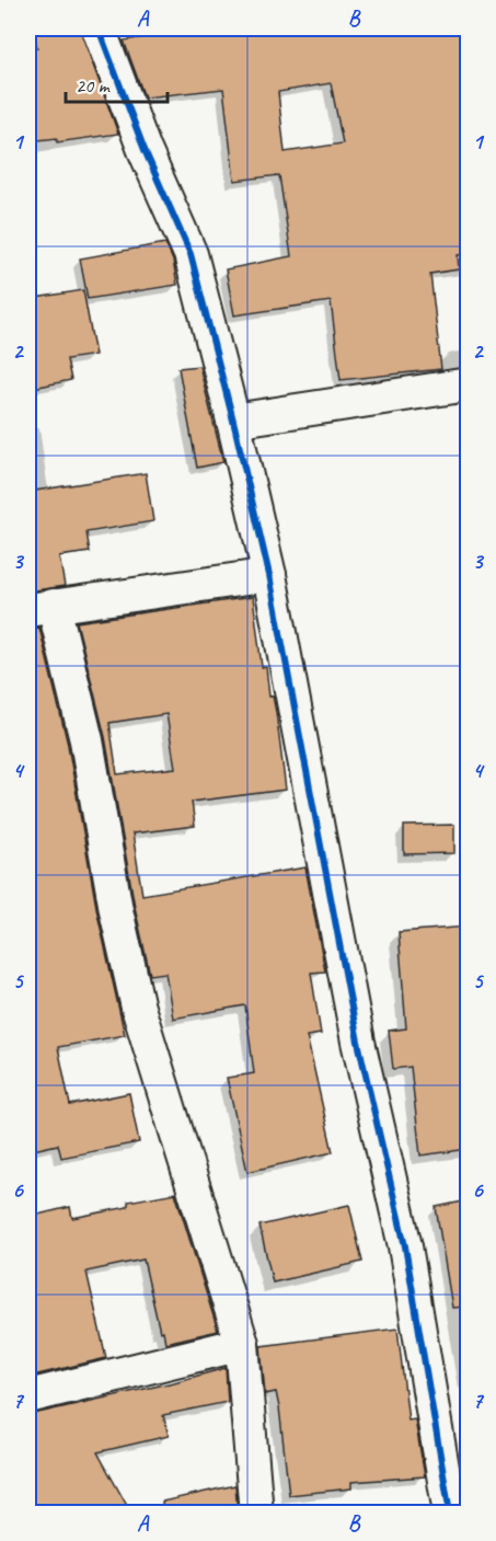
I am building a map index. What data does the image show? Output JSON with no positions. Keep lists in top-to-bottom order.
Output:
{
  "scale_bar": "20 m",
  "grid": {
    "columns": ["A", "B"],
    "rows": [
      "1",
      "2",
      "3",
      "4",
      "5",
      "6",
      "7"
    ]
  }
}
